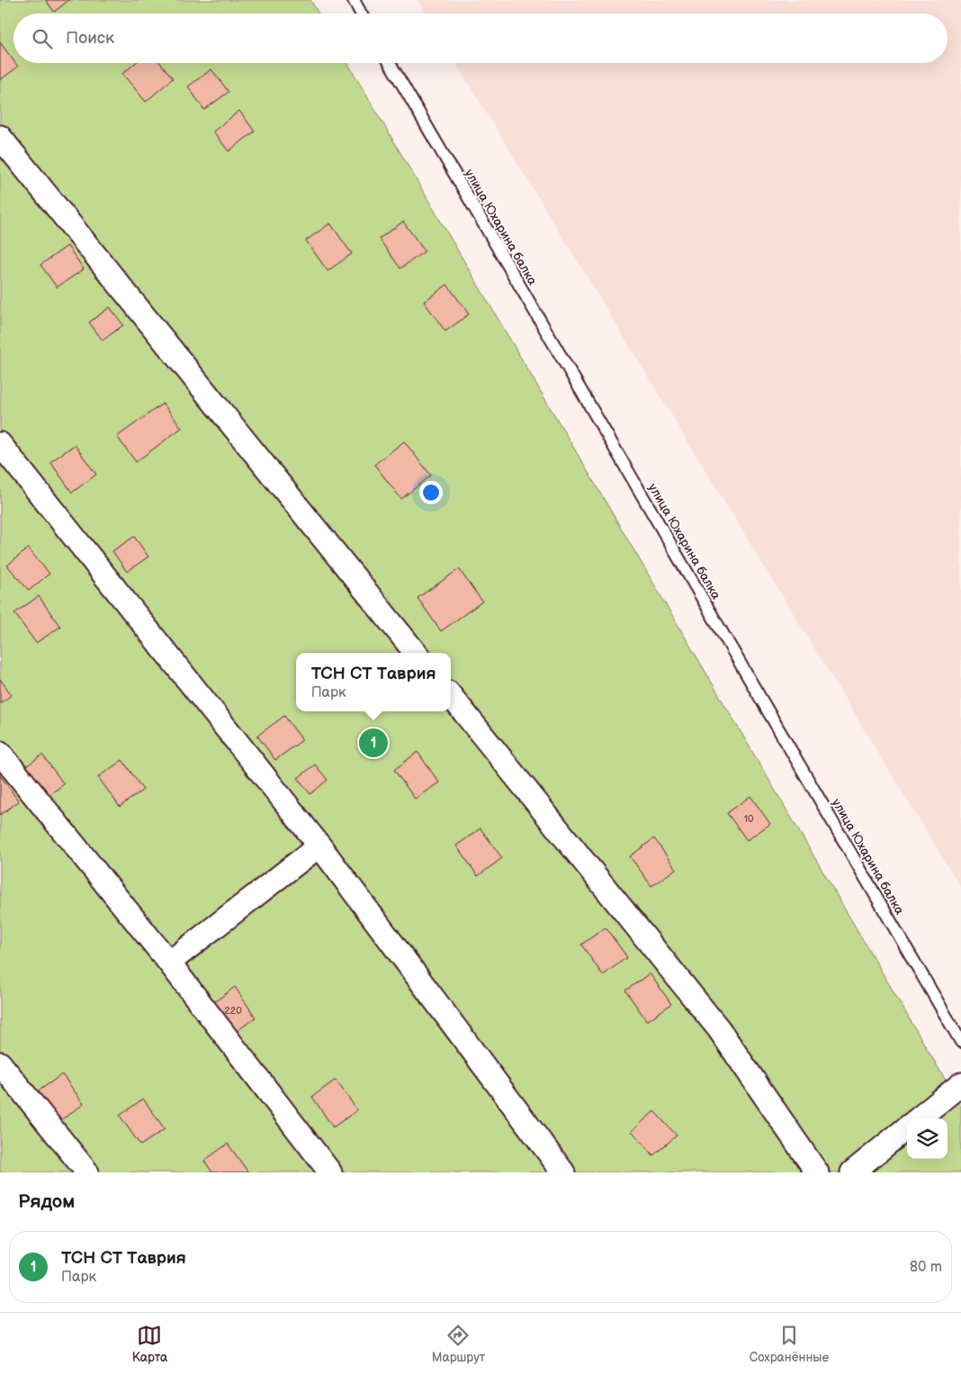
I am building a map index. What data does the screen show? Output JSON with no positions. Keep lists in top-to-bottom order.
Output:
{
  "streets": {
    "lane": ["улица Юхарина балка"]
  },
  "house_numbers": ["10", "220"],
  "page": {
    "search": "Поиск",
    "popup": ["ТСН СТ Таврия", "Парк"],
    "pins": "1",
    "heading": "Рядом",
    "list": [
      {
        "mark": "1",
        "name": "ТСН СТ Таврия",
        "note": "Парк",
        "value": "80 m"
      }
    ],
    "nav": ["Карта", "Маршрут", "Сохранённые"]
  }
}
